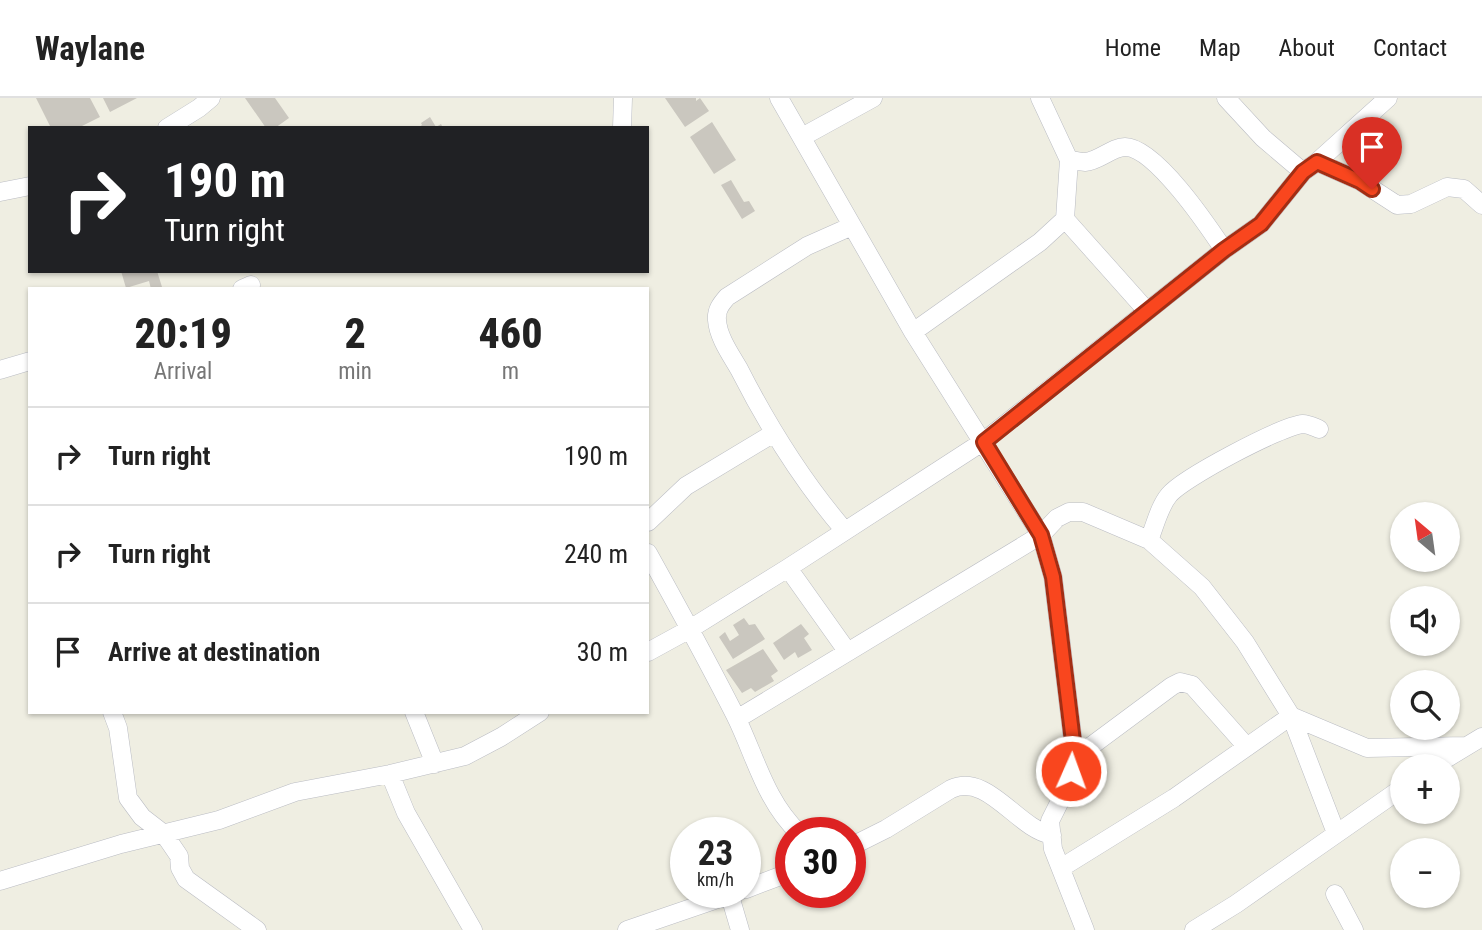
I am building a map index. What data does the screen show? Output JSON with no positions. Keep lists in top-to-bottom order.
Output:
{
  "north": "top left",
  "page": {
    "header": "Waylane",
    "nav": [
      "Home",
      "Map",
      "About",
      "Contact"
    ],
    "turn": ["190 m", "Turn right"],
    "eta": [
      "20:19",
      "Arrival",
      "2",
      "min",
      "460",
      "m"
    ],
    "list": [
      {
        "name": "Turn right",
        "value": "190 m"
      },
      {
        "name": "Turn right",
        "value": "240 m"
      },
      {
        "name": "Arrive at destination",
        "value": "30 m"
      }
    ],
    "map_buttons": ["+", "−"],
    "speed": "23 km/h",
    "limit": "30"
  }
}
